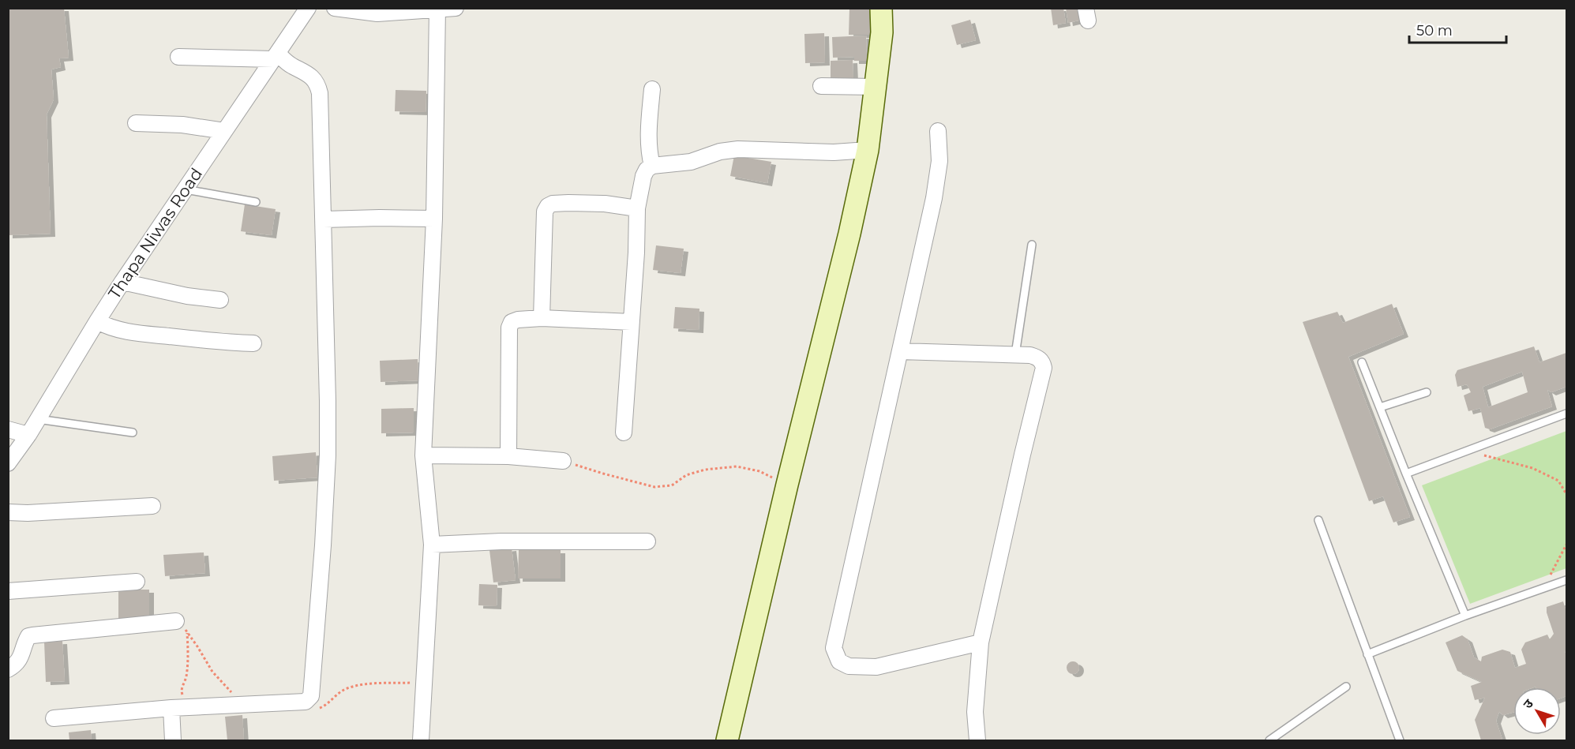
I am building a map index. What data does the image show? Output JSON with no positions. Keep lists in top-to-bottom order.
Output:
{
  "streets": {
    "street": ["Thapa Niwas Road"]
  },
  "scale_bar": "50 m",
  "north": "top left"
}
